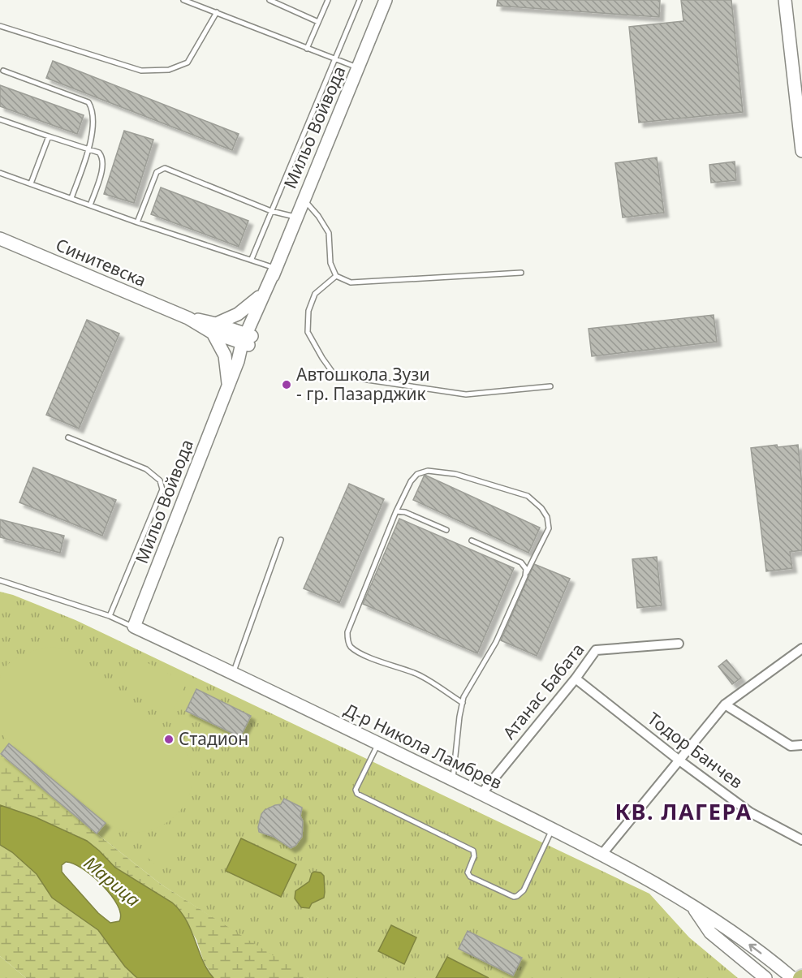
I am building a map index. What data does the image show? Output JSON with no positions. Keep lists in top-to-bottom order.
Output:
{
  "streets": {
    "street": [
      "Мильо Войвода",
      "Синитевска",
      "Атанас Бабата",
      "Д-р Никола Ламбрев",
      "Тодор Банчев"
    ]
  },
  "crossings": [
    ["Мильо Войвода", "Синитевска"],
    ["Мильо Войвода", "Д-р Никола Ламбрев"],
    ["Атанас Бабата", "Д-р Никола Ламбрев"],
    ["Атанас Бабата", "Тодор Банчев"]
  ],
  "districts": ["КВ. ЛАГЕРА"],
  "water": ["Марица"],
  "places": ["Автошкола Зузи - гр. Пазарджик", "Стадион"]
}
